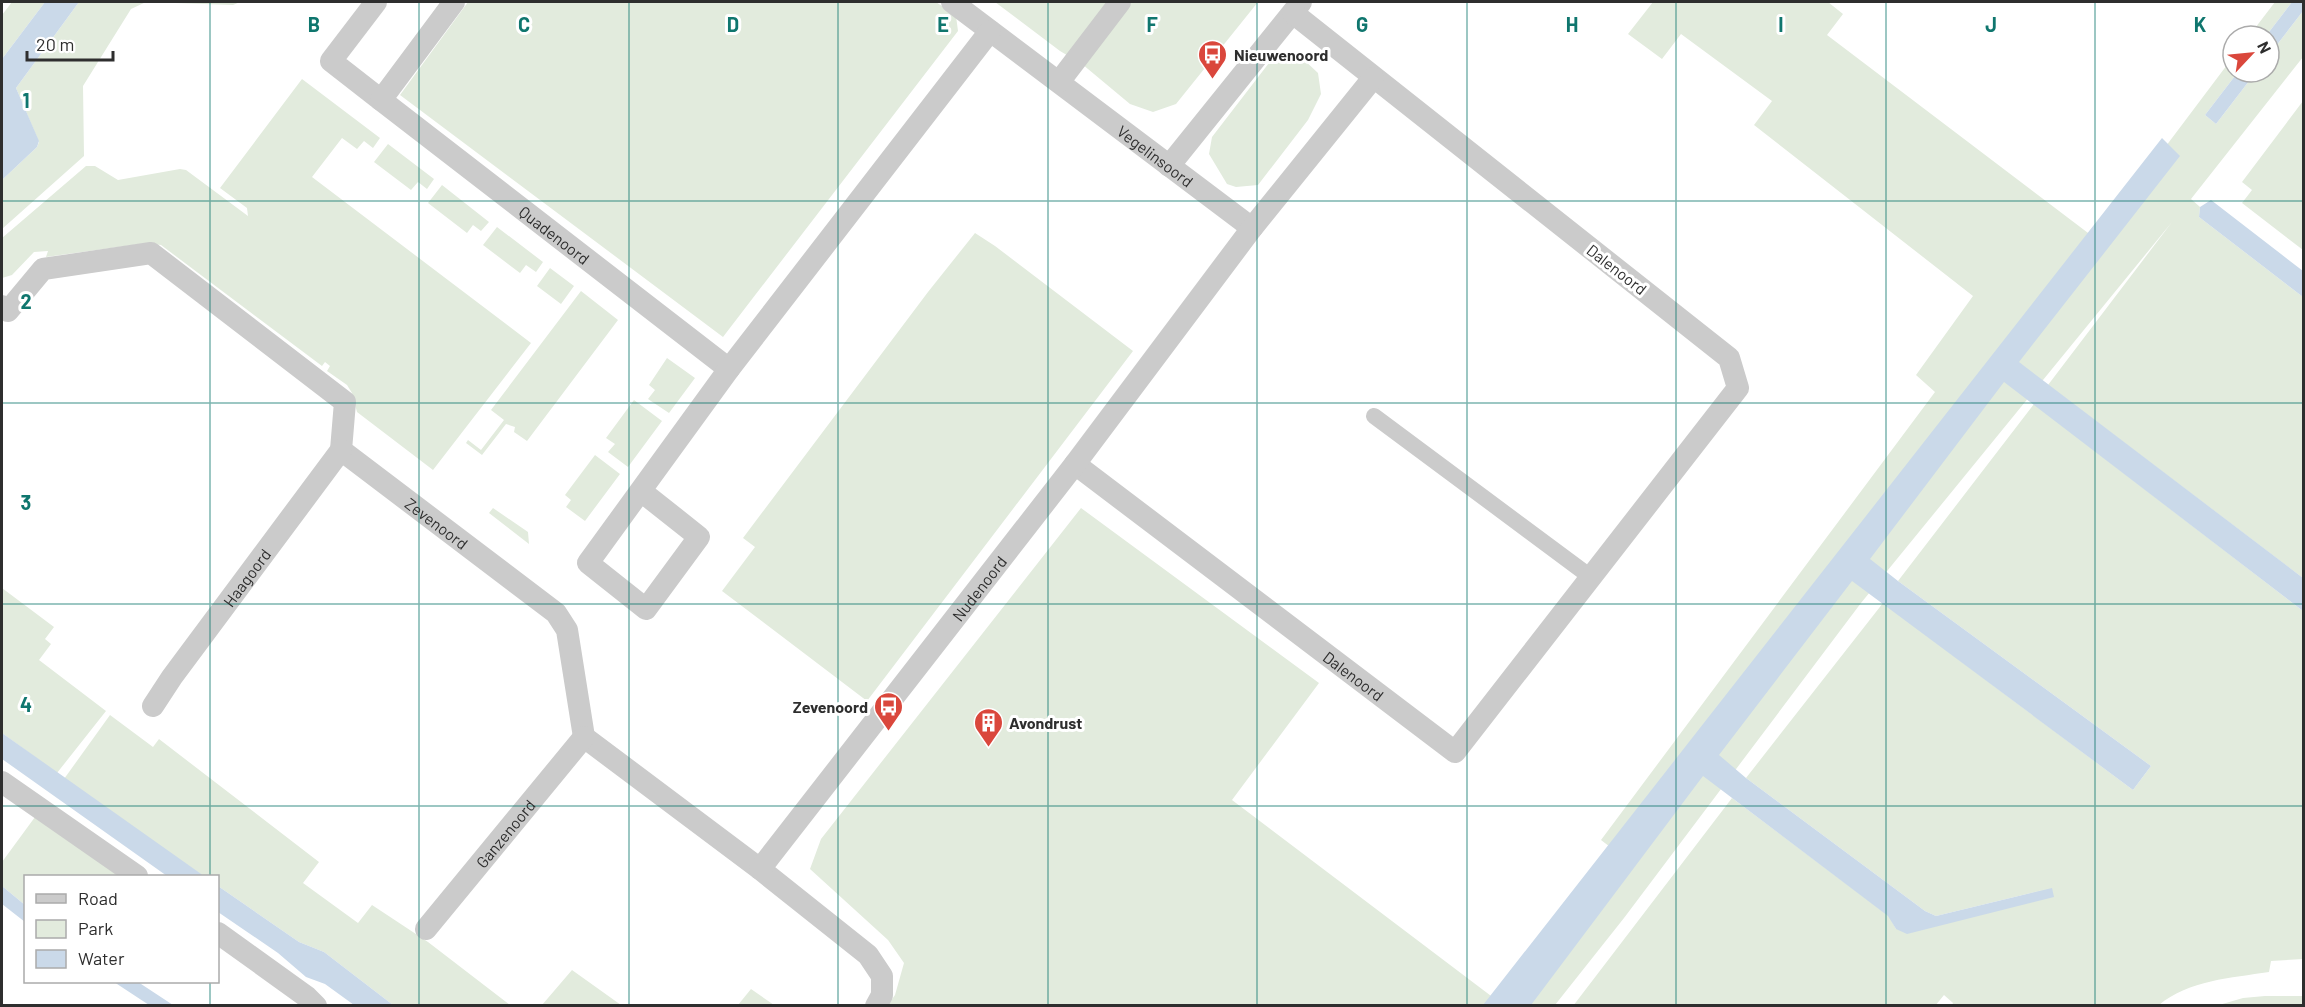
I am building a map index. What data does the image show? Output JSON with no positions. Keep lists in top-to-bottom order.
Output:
{
  "streets": {
    "street": [
      "Vegelinsoord",
      "Quadenoord",
      "Dalenoord",
      "Zevenoord",
      "Haagoord",
      "Nudenoord",
      "Ganzenoord"
    ]
  },
  "crossings": [
    ["Vegelinsoord", "Nudenoord"],
    ["Dalenoord", "Nudenoord"],
    ["Zevenoord", "Haagoord"],
    ["Zevenoord", "Ganzenoord"]
  ],
  "places": {
    "bus stop": ["Nieuwenoord", "Zevenoord"],
    "building": ["Avondrust"]
  },
  "legend": ["Road", "Park", "Water"],
  "scale_bar": "20 m",
  "north": "top right",
  "grid": {
    "columns": [
      "B",
      "C",
      "D",
      "E",
      "F",
      "G",
      "H",
      "I",
      "J",
      "K"
    ],
    "rows": [
      "1",
      "2",
      "3",
      "4"
    ]
  }
}
